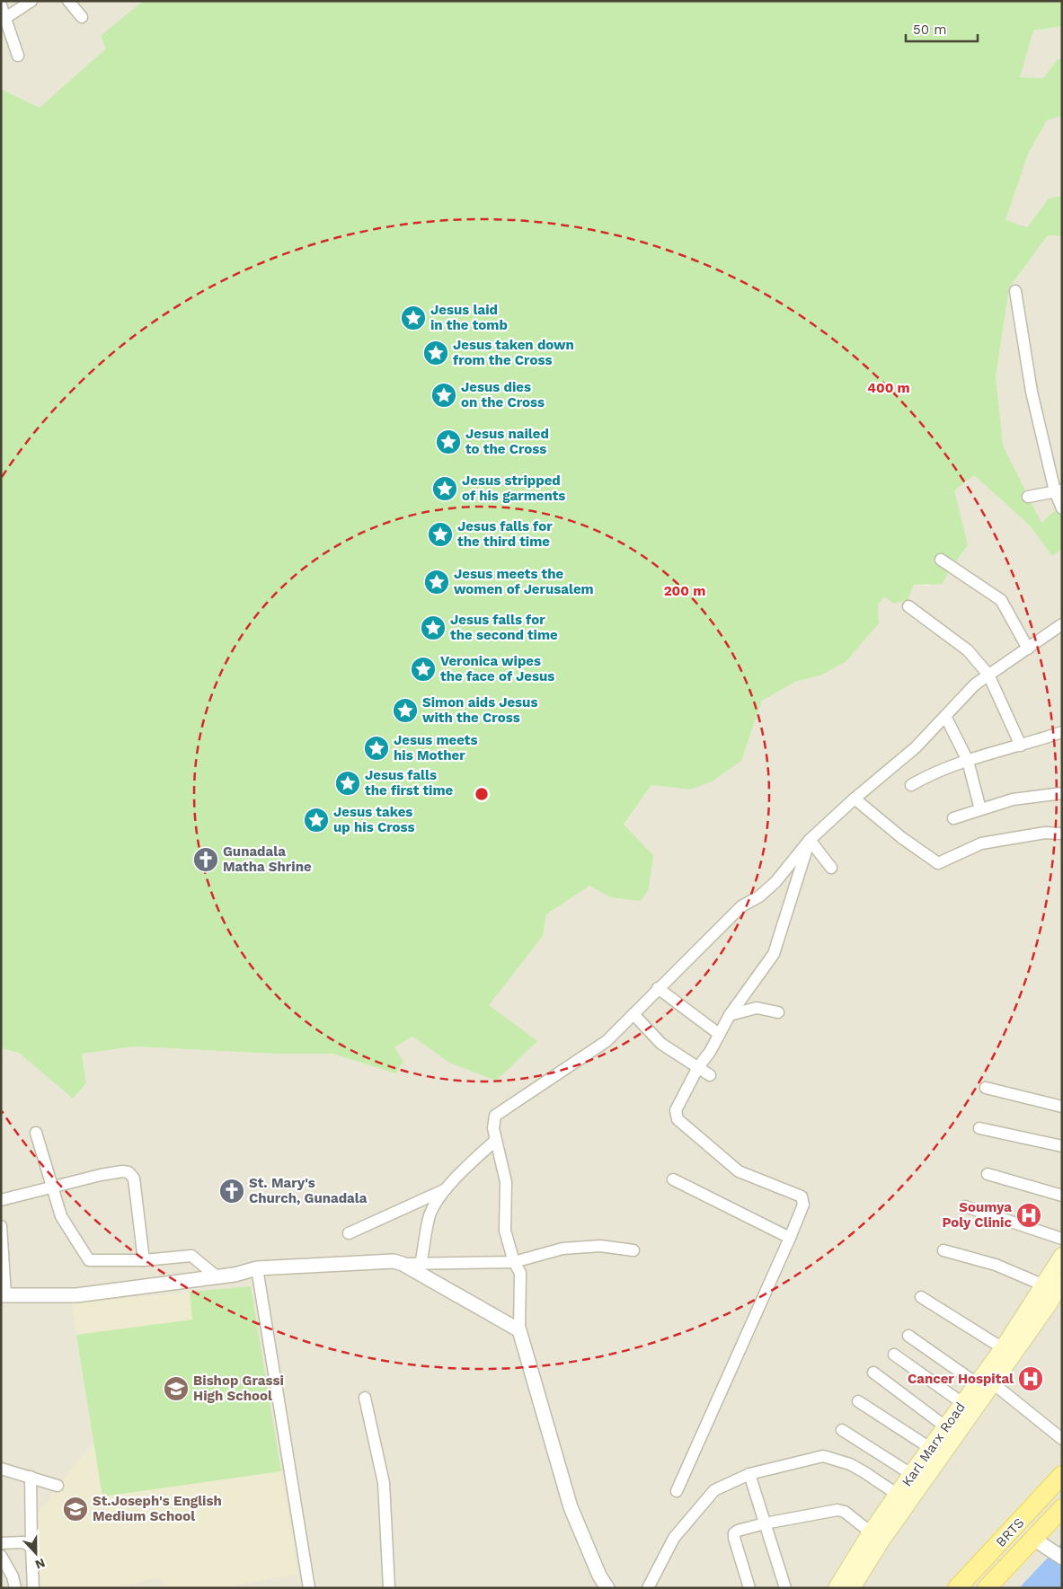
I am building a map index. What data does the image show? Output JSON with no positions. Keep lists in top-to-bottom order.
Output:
{
  "streets": {
    "main road": ["Karl Marx Road", "BRTS"]
  },
  "places": {
    "place": [
      "Jesus laid in the tomb",
      "Jesus taken down from the Cross",
      "Jesus dies on the Cross",
      "Jesus nailed to the Cross",
      "Jesus stripped of his garments",
      "Jesus falls for the third time",
      "Jesus meets the women of Jerusalem",
      "Jesus falls for the second time",
      "Veronica wipes the face of Jesus",
      "Simon aids Jesus with the Cross",
      "Jesus meets his Mother",
      "Jesus falls the first time",
      "Jesus takes up his Cross"
    ],
    "church": ["Gunadala Matha Shrine", "St. Mary's Church, Gunadala"],
    "hospital": ["Soumya Poly Clinic", "Cancer Hospital"],
    "school or university": ["Bishop Grassi High School", "St.Joseph's English Medium School"]
  },
  "scale_bar": "50 m",
  "north": "bottom",
  "rings": ["400 m", "200 m"]
}
